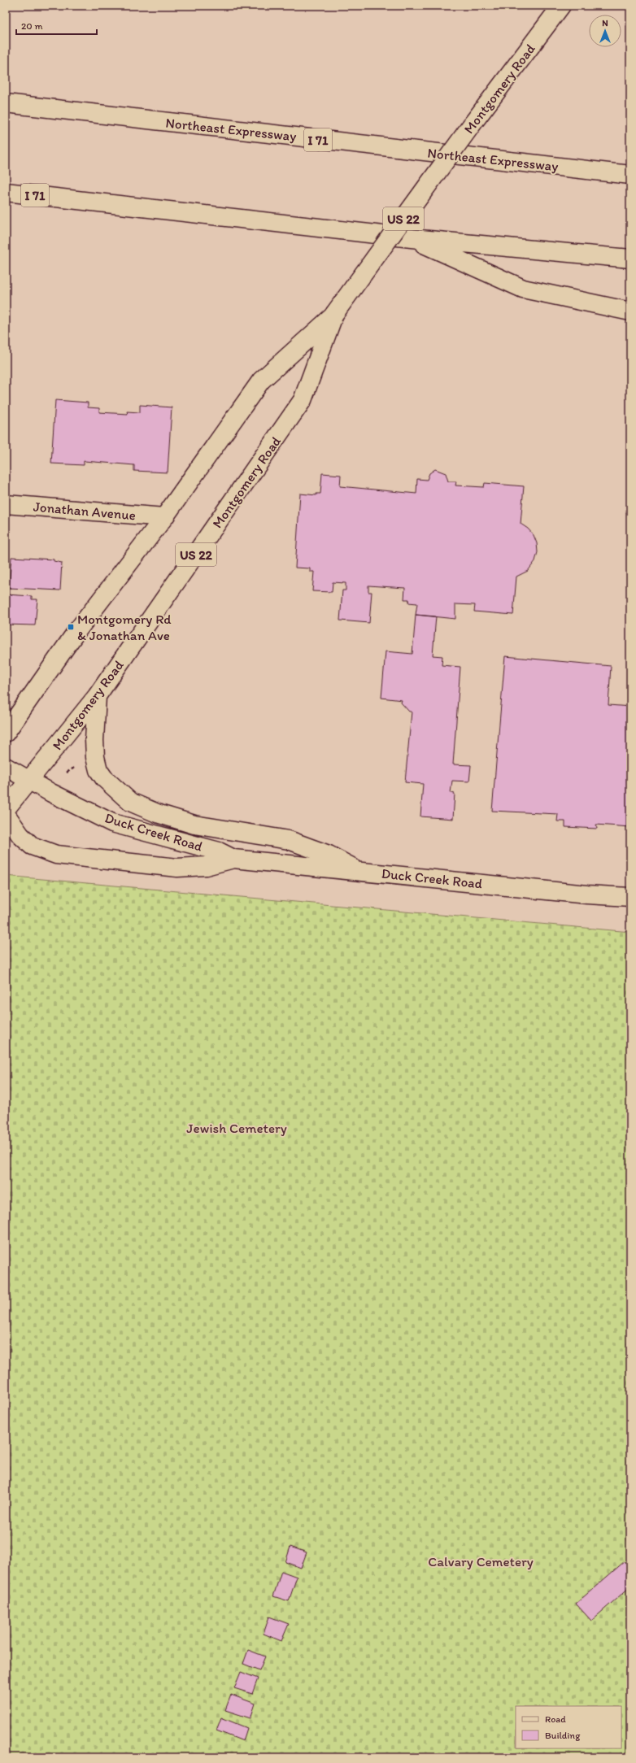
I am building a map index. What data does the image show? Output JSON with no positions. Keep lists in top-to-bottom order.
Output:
{
  "streets": {
    "main road": [
      "Montgomery Road",
      "Northeast Expressway",
      "I 71",
      "US 22",
      "Jonathan Avenue",
      "Duck Creek Road"
    ]
  },
  "crossings": [
    ["Montgomery Road", "Jonathan Avenue"],
    ["Montgomery Road", "Duck Creek Road"]
  ],
  "parks": ["Jewish Cemetery", "Calvary Cemetery"],
  "places": {
    "transit": ["Montgomery Rd & Jonathan Ave"]
  },
  "legend": ["Road", "Building"],
  "scale_bar": "20 m",
  "north": "top"
}
